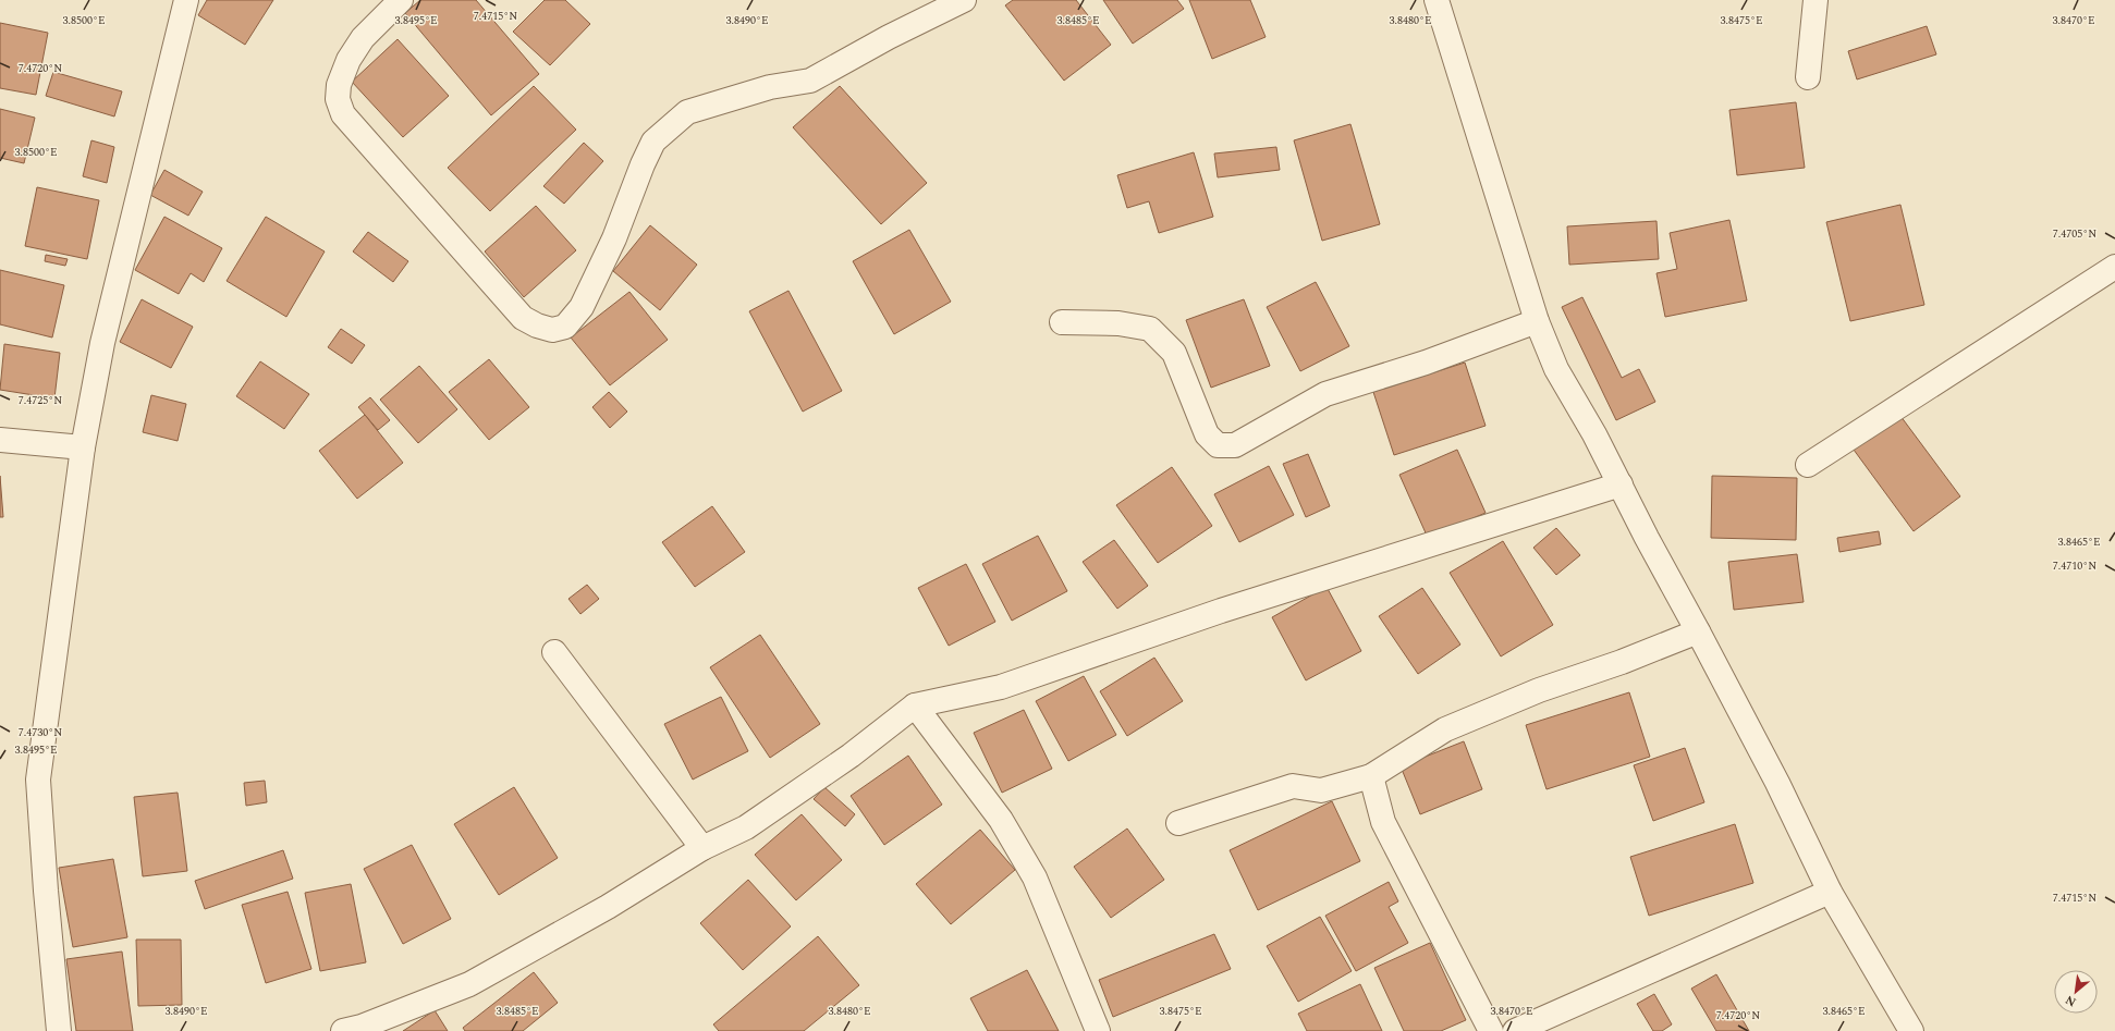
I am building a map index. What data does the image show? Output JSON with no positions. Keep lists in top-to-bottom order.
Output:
{
  "north": "bottom left",
  "coordinates": [
    "7.4715°N",
    "3.8500°E",
    "3.8495°E",
    "3.8490°E",
    "3.8485°E",
    "3.8480°E",
    "3.8475°E",
    "3.8470°E",
    "7.4720°N",
    "7.4705°N",
    "7.4725°N",
    "3.8465°E",
    "7.4710°N",
    "7.4730°N"
  ]
}
